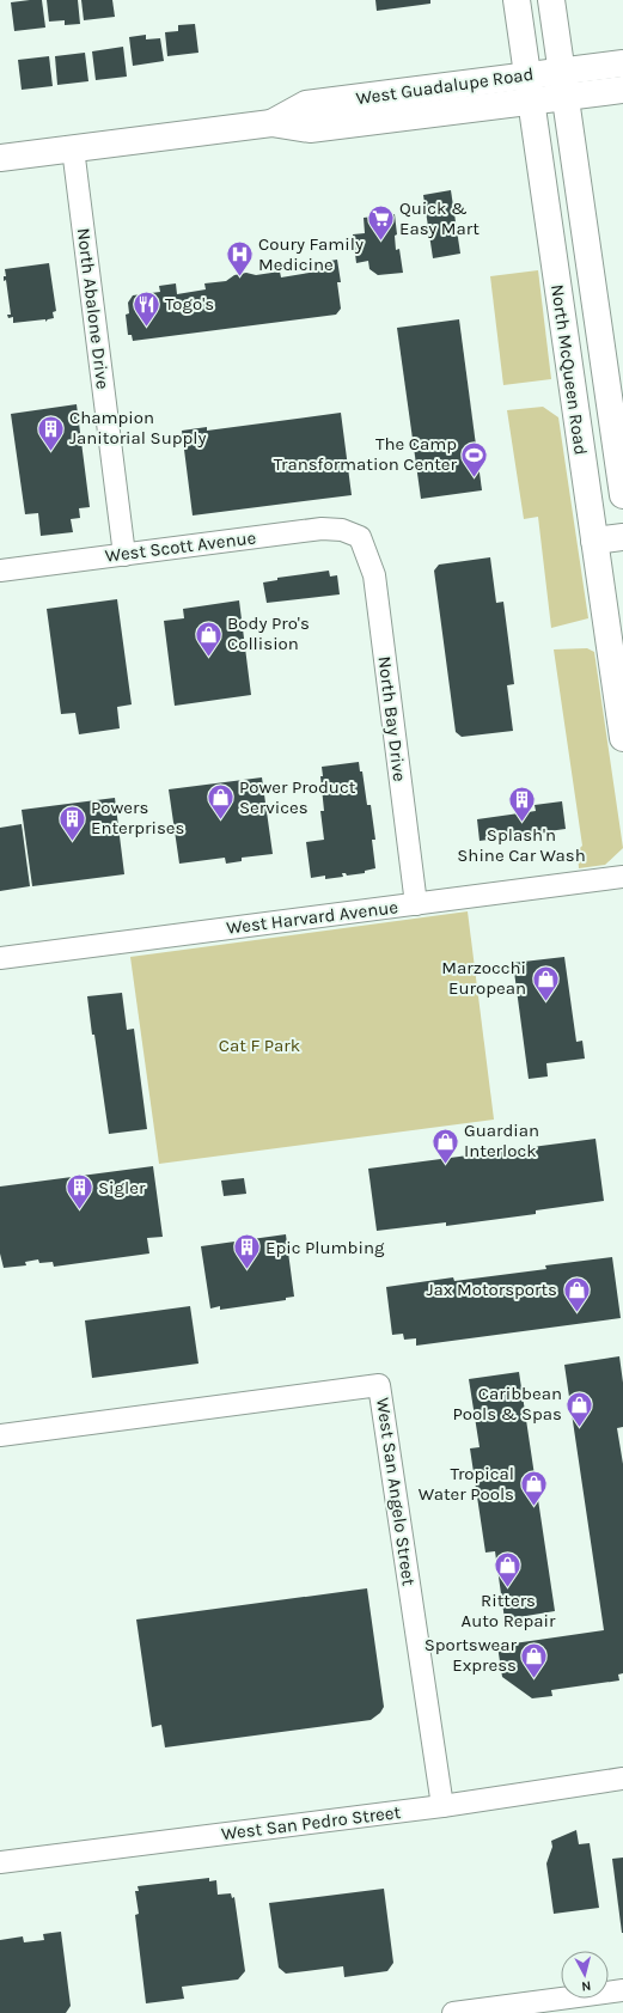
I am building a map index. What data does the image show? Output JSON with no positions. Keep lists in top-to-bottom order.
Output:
{
  "streets": {
    "main road": ["West Guadalupe Road", "North McQueen Road"],
    "street": [
      "North Abalone Drive",
      "West Scott Avenue",
      "North Bay Drive",
      "West Harvard Avenue",
      "West San Angelo Street",
      "West San Pedro Street"
    ]
  },
  "crossings": [
    ["West Guadalupe Road", "North Abalone Drive"],
    ["West Guadalupe Road", "North McQueen Road"],
    ["North Abalone Drive", "West Scott Avenue"],
    ["West Scott Avenue", "North Bay Drive"],
    ["North Bay Drive", "West Harvard Avenue"],
    ["West San Angelo Street", "West San Pedro Street"]
  ],
  "parks": ["Cat F Park"],
  "places": {
    "supermarket": ["Quick & Easy Mart"],
    "hospital": ["Coury Family Medicine"],
    "restaurant": ["Togo's"],
    "building": [
      "Champion Janitorial Supply",
      "Splash'n Shine Car Wash",
      "Powers Enterprises",
      "Sigler",
      "Epic Plumbing"
    ],
    "sports": ["The Camp Transformation Center"],
    "shop": [
      "Body Pro's Collision",
      "Power Product Services",
      "Marzocchi European",
      "Guardian Interlock",
      "Jax Motorsports",
      "Caribbean Pools & Spas",
      "Tropical Water Pools",
      "Ritters Auto Repair",
      "Sportswear Express"
    ]
  },
  "north": "bottom"
}
